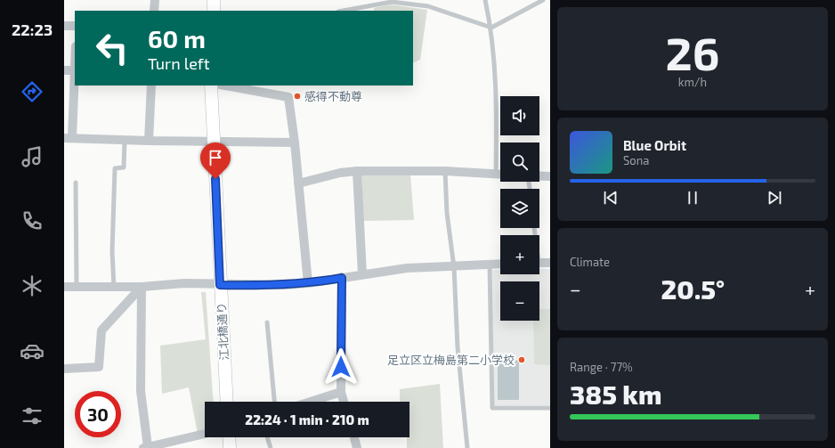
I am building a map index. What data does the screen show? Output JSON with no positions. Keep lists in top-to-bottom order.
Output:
{
  "streets": {
    "main road": ["江北橋通り"]
  },
  "places": ["感得不動尊", "足立区立梅島第二小学校"],
  "page": {
    "tabs": "22:23",
    "tile": [
      ["26", "km/h"],
      "Climate",
      ["Range · 77%", "385 km"]
    ],
    "turn": ["60 m", "Turn left"],
    "map_buttons": ["+", "−"],
    "song": ["Blue Orbit", "Sona"],
    "heat": ["−", "20.5°", "+"],
    "limit": "30",
    "trip": "22:24 · 1 min · 210 m"
  }
}
